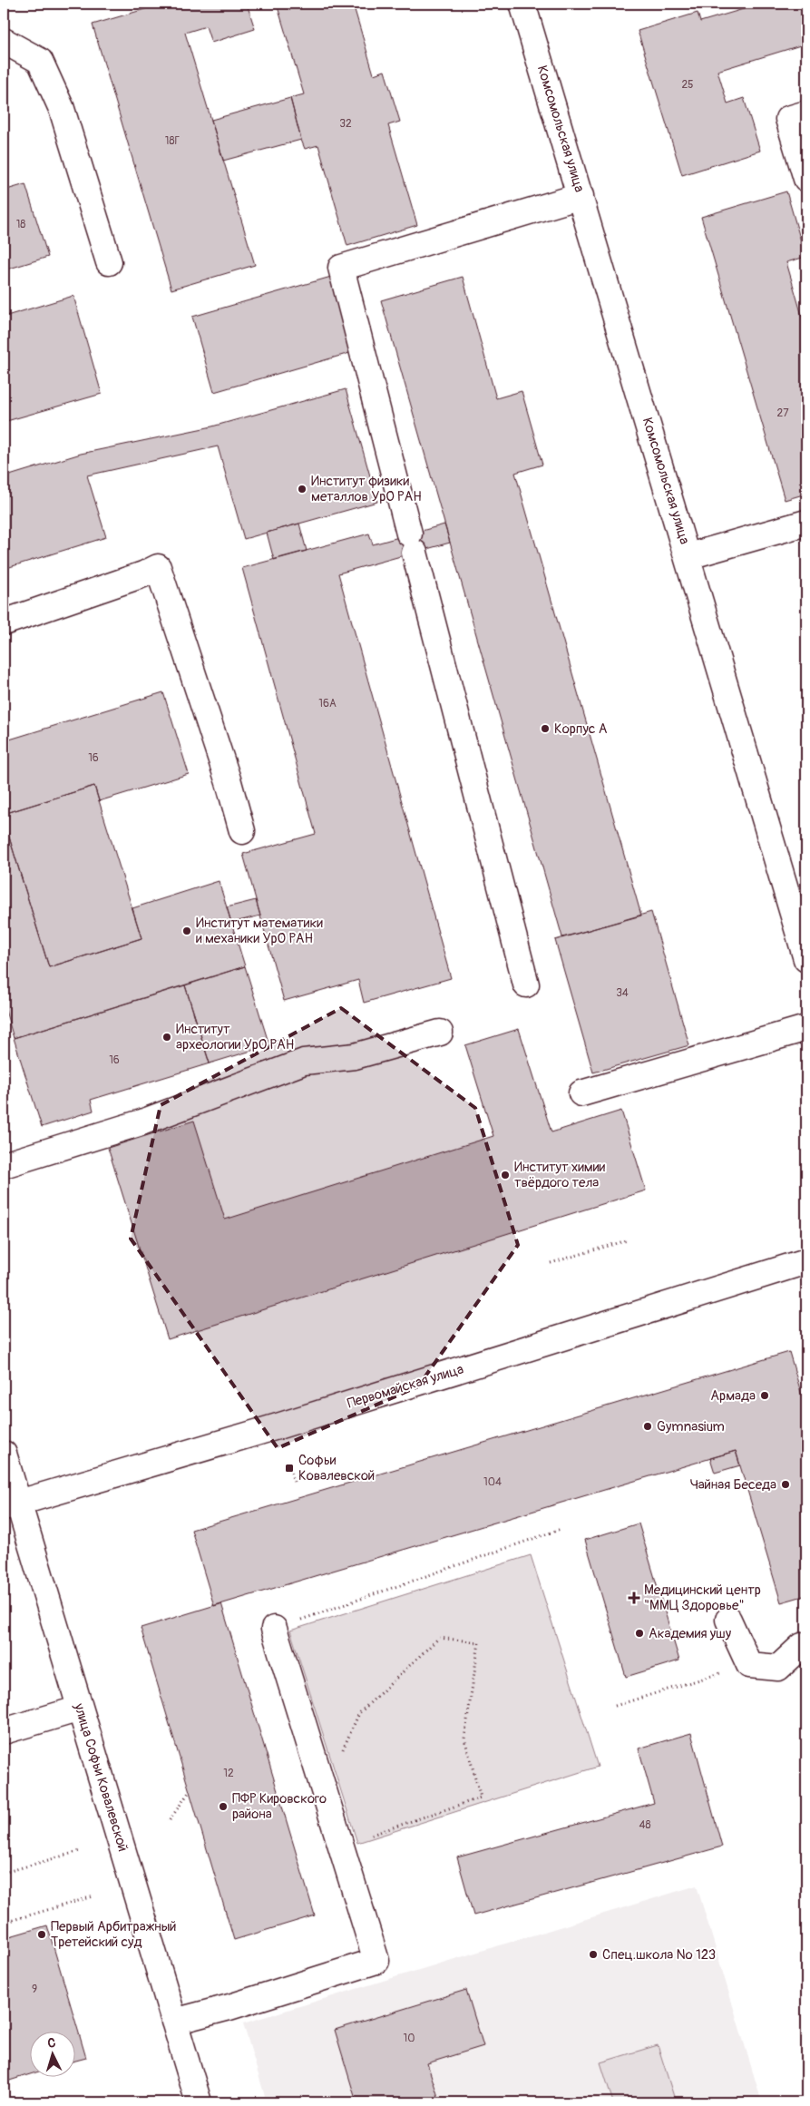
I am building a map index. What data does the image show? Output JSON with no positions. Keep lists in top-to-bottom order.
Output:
{
  "streets": {
    "street": ["Комсомольская улица", "Первомайская улица", "улица Софьи Ковалевской"]
  },
  "crossings": [
    ["Первомайская улица", "улица Софьи Ковалевской"]
  ],
  "places": {
    "other": [
      "Институт физики металлов УрО РАН",
      "Корпус А",
      "Институт математики и механики УрО РАН",
      "Институт археологии УрО РАН",
      "Институт химии твёрдого тела",
      "Армада",
      "Gymnasium",
      "Чайная Беседа",
      "Академия ушу",
      "ПФР Кировского района",
      "Первый Арбитражный Третейский суд",
      "Спец.школа № 123"
    ],
    "transit": ["Софьи Ковалевской"],
    "health": ["Медицинский центр \"ММЦ Здоровье\""]
  },
  "house_numbers": [
    "25",
    "32",
    "18Г",
    "18",
    "27",
    "16А",
    "16",
    "34",
    "16",
    "104",
    "12",
    "48",
    "9",
    "10"
  ],
  "north": "top"
}
